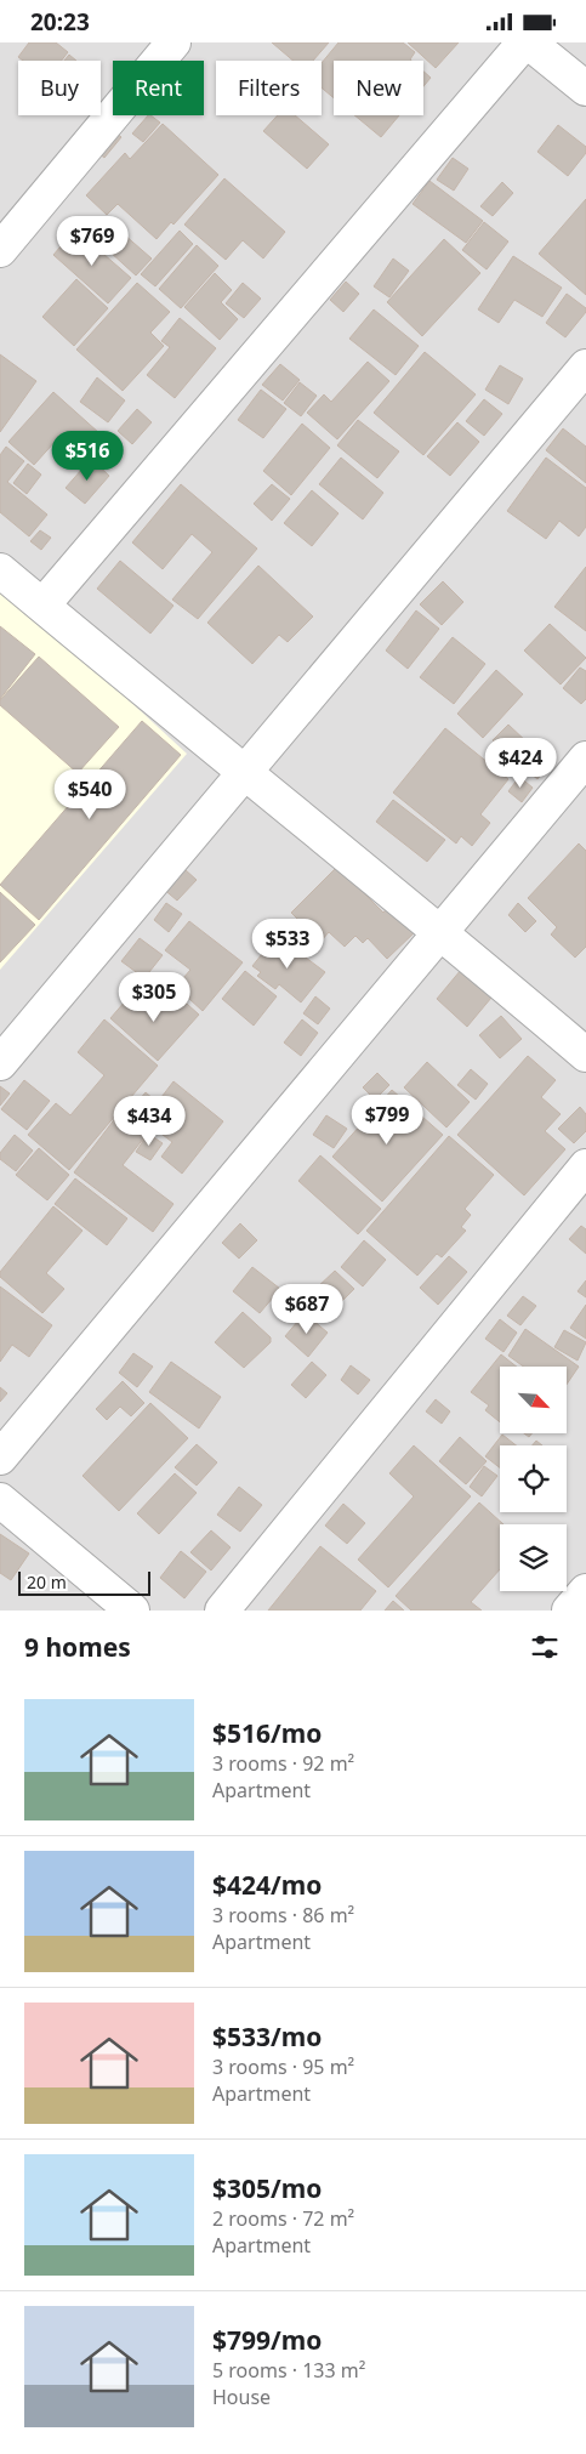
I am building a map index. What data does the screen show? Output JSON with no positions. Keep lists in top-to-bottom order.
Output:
{
  "scale_bar": "20 m",
  "north": "bottom right",
  "page": {
    "status": "20:23",
    "chip": [
      "Buy",
      "Rent",
      "Filters",
      "New"
    ],
    "price": [
      "$769",
      "$516",
      "$424",
      "$540",
      "$533",
      "$305",
      "$799",
      "$434",
      "$687"
    ],
    "scale": "20 m",
    "heading": "9 homes",
    "list": [
      {
        "name": "$516/mo",
        "note": "3 rooms · 92 m² · Apartment"
      },
      {
        "name": "$424/mo",
        "note": "3 rooms · 86 m² · Apartment"
      },
      {
        "name": "$533/mo",
        "note": "3 rooms · 95 m² · Apartment"
      },
      {
        "name": "$305/mo",
        "note": "2 rooms · 72 m² · Apartment"
      },
      {
        "name": "$799/mo",
        "note": "5 rooms · 133 m² · House"
      }
    ]
  }
}
